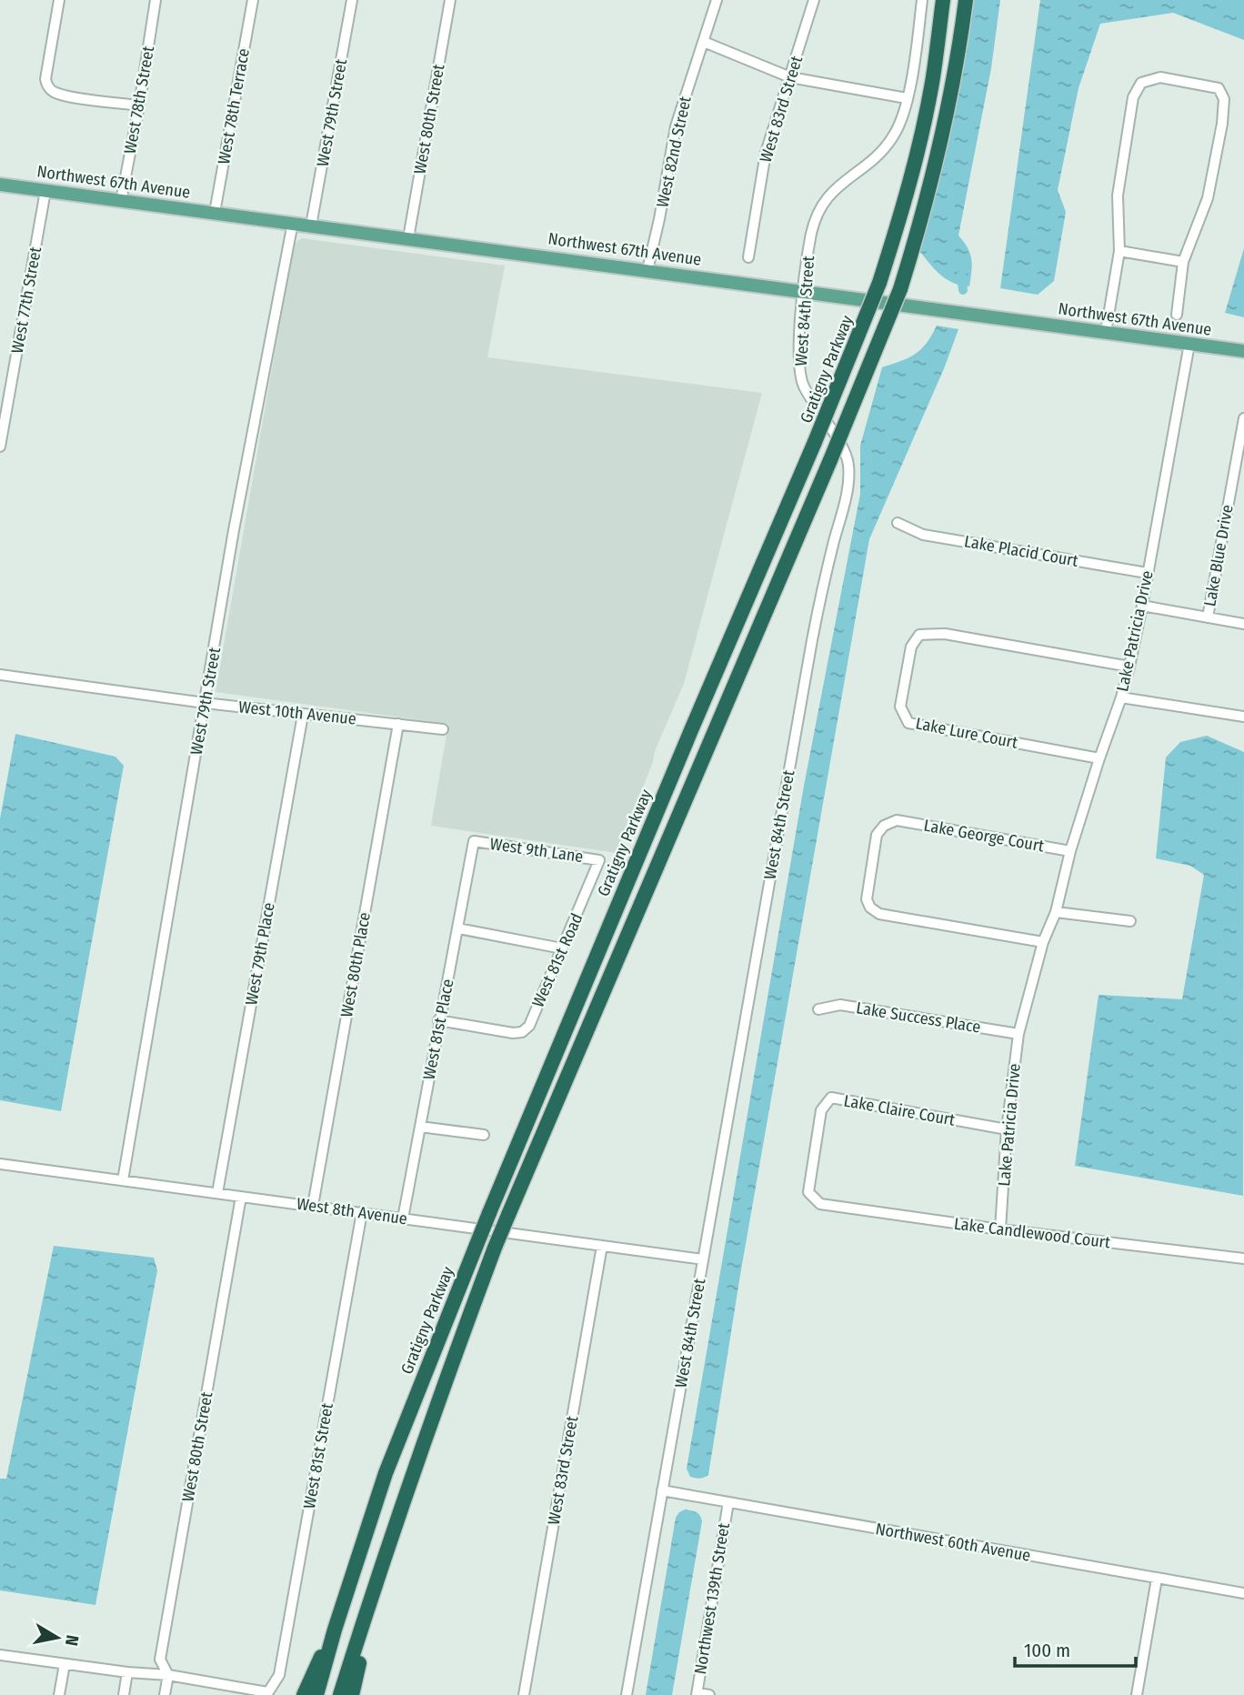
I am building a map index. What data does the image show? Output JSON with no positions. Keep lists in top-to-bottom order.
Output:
{
  "streets": {
    "highway": ["Gratigny Parkway"],
    "main road": ["Northwest 67th Avenue"],
    "street": [
      "West 78th Street",
      "West 78th Terrace",
      "West 83rd Street",
      "West 79th Street",
      "West 80th Street",
      "West 82nd Street",
      "West 77th Street",
      "West 84th Street",
      "Lake Placid Court",
      "Lake Blue Drive",
      "Lake Patricia Drive",
      "West 10th Avenue",
      "Lake Lure Court",
      "Lake George Court",
      "West 9th Lane",
      "West 79th Place",
      "West 81st Road",
      "West 80th Place",
      "Lake Success Place",
      "West 81st Place",
      "Lake Claire Court",
      "West 8th Avenue",
      "Lake Candlewood Court",
      "West 81st Street",
      "Northwest 60th Avenue",
      "Northwest 139th Street"
    ]
  },
  "crossings": [
    ["West 78th Street", "Northwest 67th Avenue"],
    ["West 78th Terrace", "Northwest 67th Avenue"],
    ["West 83rd Street", "West 8th Avenue"],
    ["West 79th Street", "Northwest 67th Avenue"],
    ["West 79th Street", "West 10th Avenue"],
    ["West 79th Street", "West 8th Avenue"],
    ["West 80th Street", "Northwest 67th Avenue"],
    ["West 80th Street", "West 8th Avenue"],
    ["West 82nd Street", "Northwest 67th Avenue"],
    ["Northwest 67th Avenue", "West 77th Street"],
    ["Northwest 67th Avenue", "West 84th Street"],
    ["Northwest 67th Avenue", "Lake Patricia Drive"],
    ["West 84th Street", "West 8th Avenue"],
    ["West 84th Street", "Northwest 60th Avenue"],
    ["Lake Placid Court", "Lake Patricia Drive"],
    ["Lake Patricia Drive", "Lake Lure Court"],
    ["Lake Patricia Drive", "Lake George Court"],
    ["Lake Patricia Drive", "Lake Success Place"],
    ["Lake Patricia Drive", "Lake Claire Court"],
    ["Lake Patricia Drive", "Lake Candlewood Court"],
    ["West 10th Avenue", "West 79th Place"],
    ["West 10th Avenue", "West 80th Place"],
    ["West 9th Lane", "West 81st Road"],
    ["West 9th Lane", "West 81st Place"],
    ["West 79th Place", "West 8th Avenue"],
    ["West 81st Road", "West 81st Place"],
    ["West 80th Place", "West 8th Avenue"],
    ["West 81st Place", "West 8th Avenue"],
    ["Lake Claire Court", "Lake Candlewood Court"],
    ["West 8th Avenue", "West 81st Street"],
    ["Northwest 60th Avenue", "Northwest 139th Street"]
  ],
  "scale_bar": "100 m",
  "north": "right"
}
